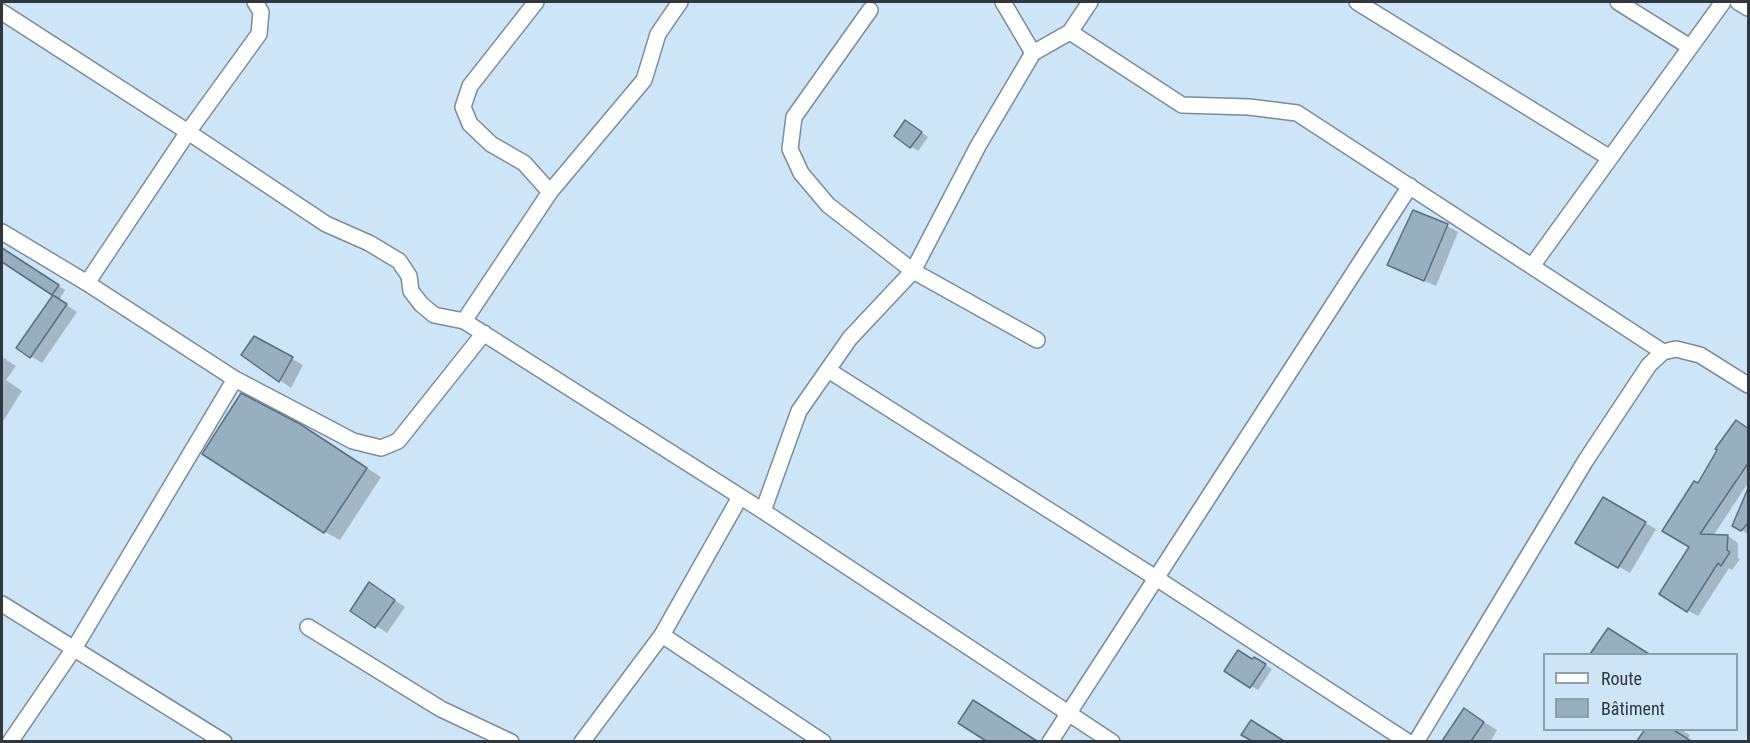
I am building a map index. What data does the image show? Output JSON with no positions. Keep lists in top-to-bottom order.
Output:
{
  "legend": ["Route", "Bâtiment"]
}
